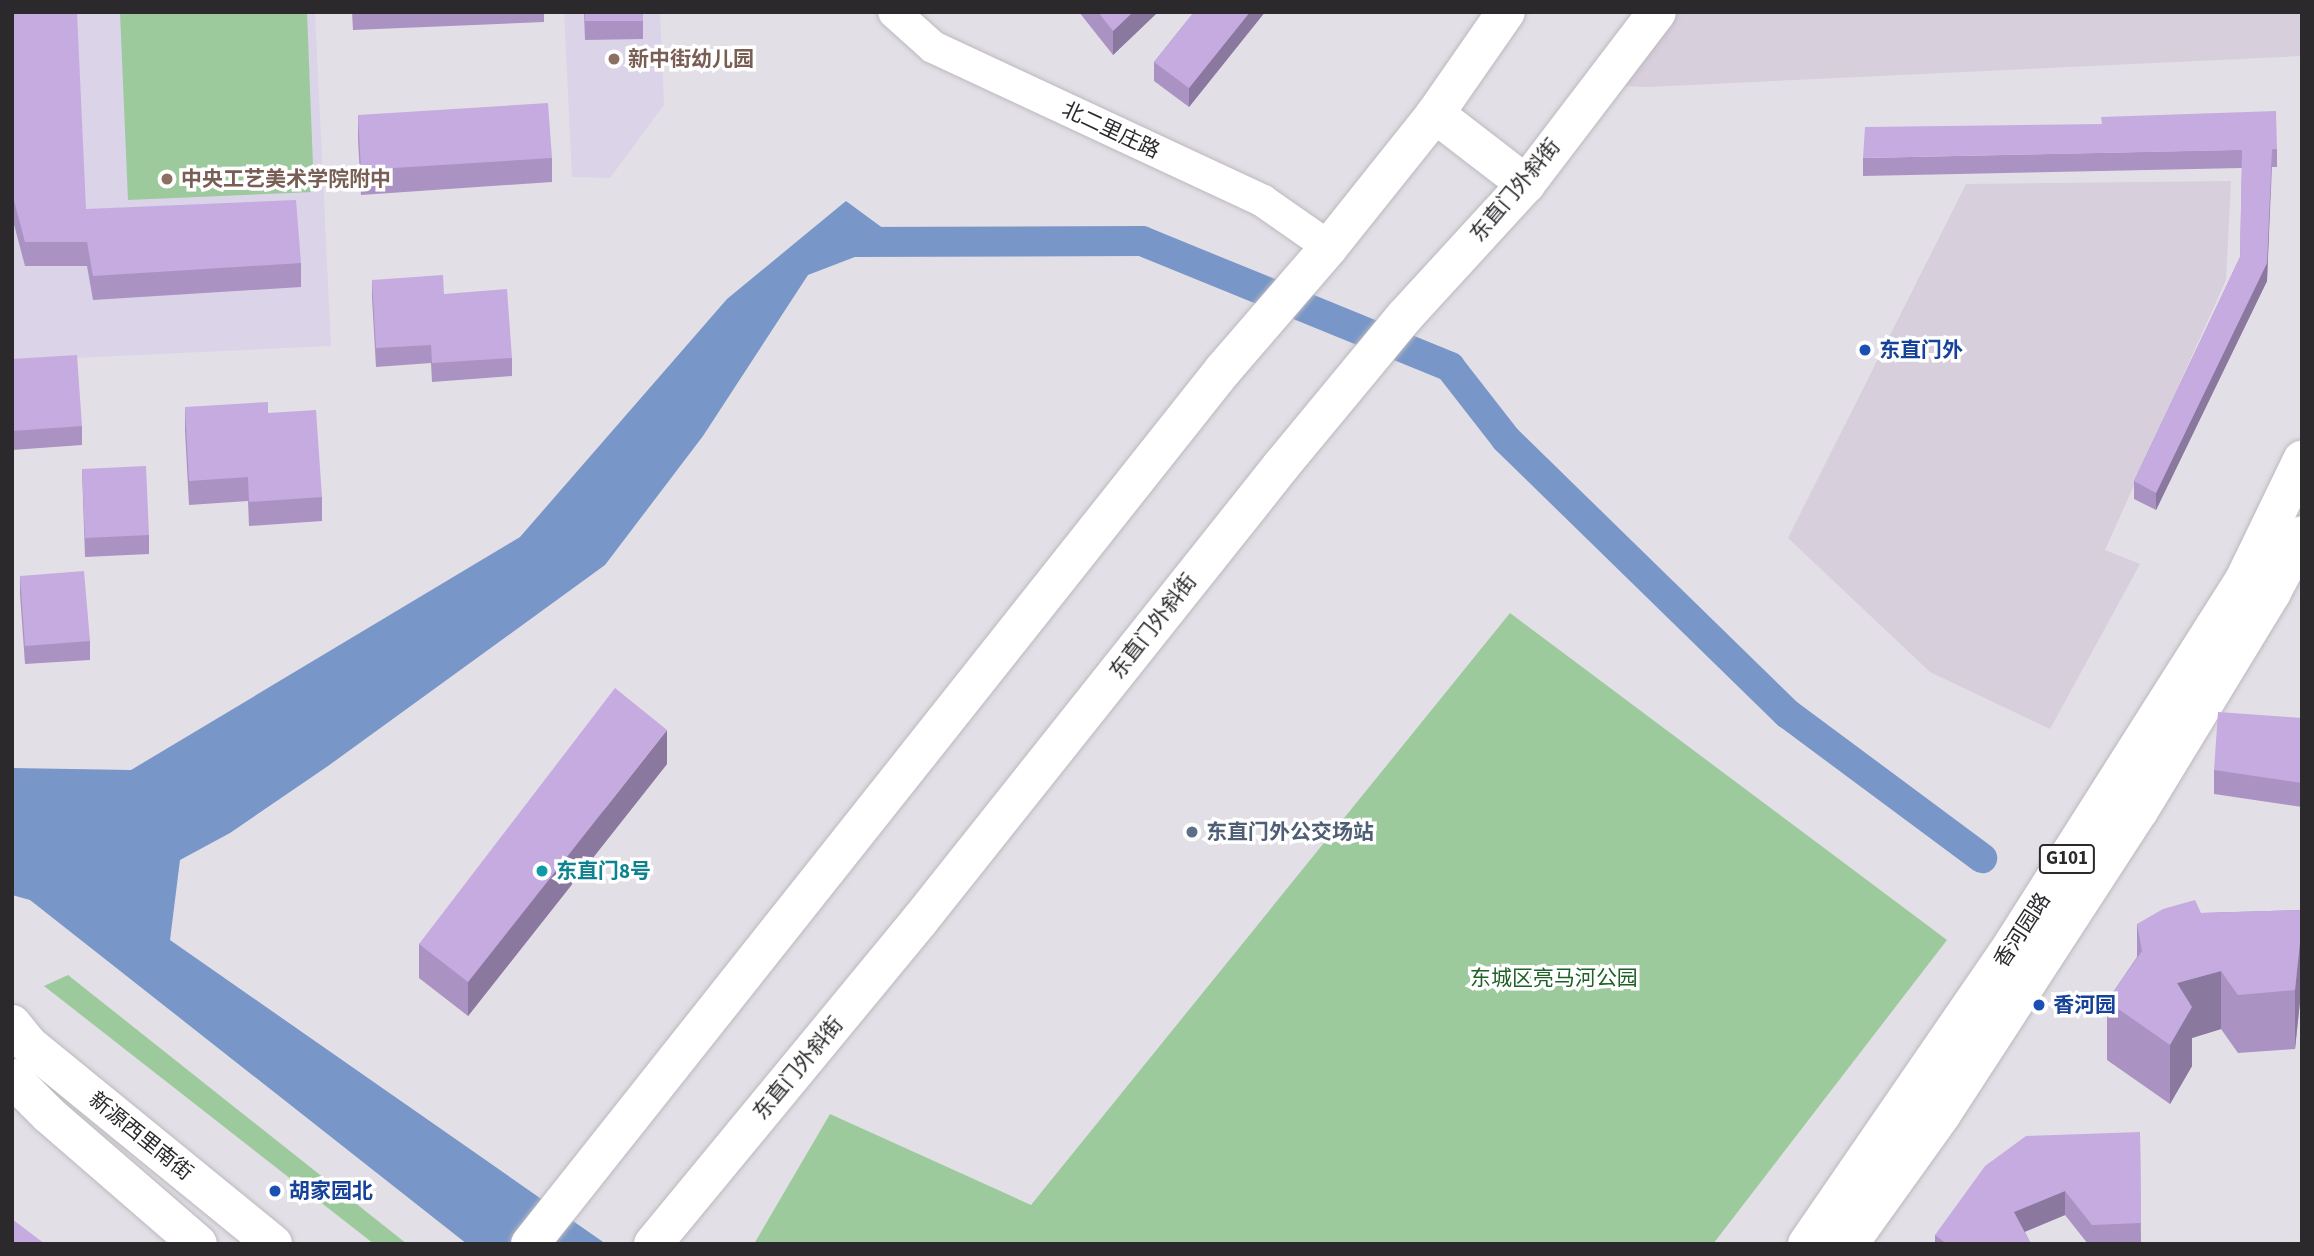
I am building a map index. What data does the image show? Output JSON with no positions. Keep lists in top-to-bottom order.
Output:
{
  "streets": {
    "main road": [
      "东直门外斜街",
      "G101",
      "香河园路",
      "新源西里南街"
    ],
    "street": ["北二里庄路"]
  },
  "parks": ["东城区亮马河公园"],
  "places": [
    "新中街幼儿园",
    "中央工艺美术学院附中",
    "东直门外",
    "东直门外公交场站",
    "东直门8号",
    "香河园",
    "胡家园北"
  ]
}
